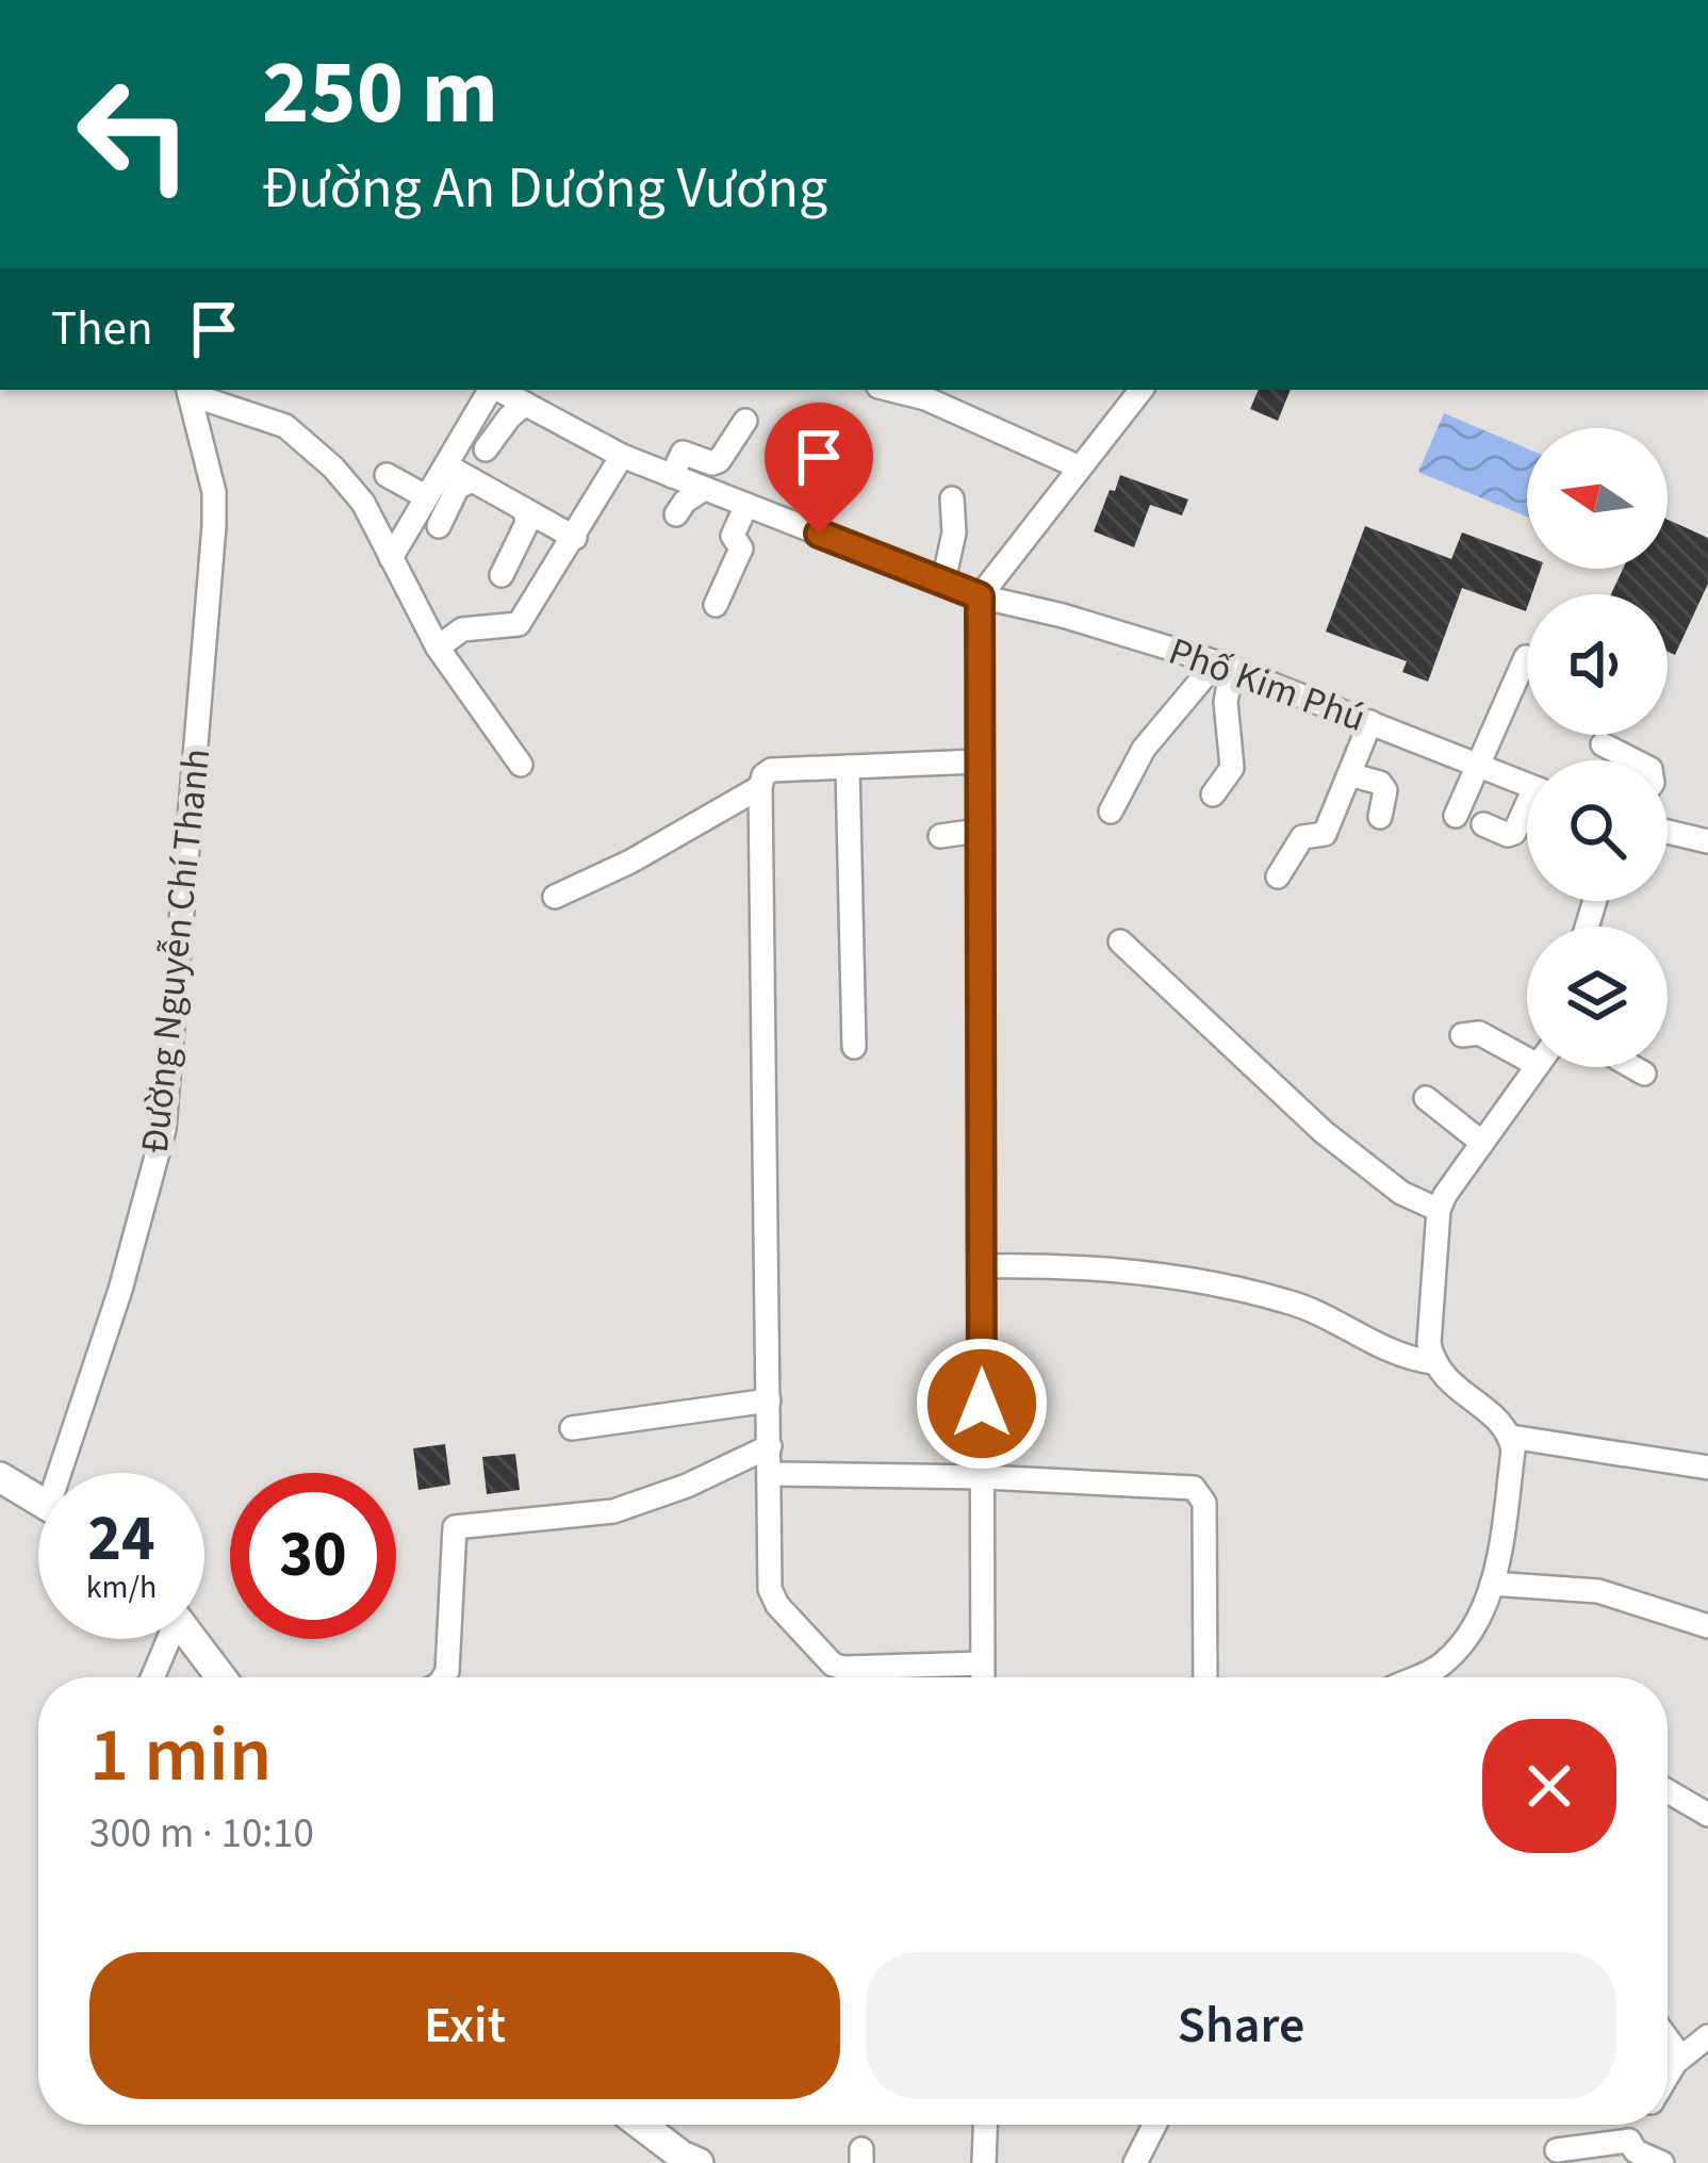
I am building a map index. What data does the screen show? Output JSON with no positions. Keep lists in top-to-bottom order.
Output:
{
  "streets": {
    "street": ["Phố Kim Phú", "Đường Nguyễn Chí Thanh"]
  },
  "north": "left",
  "page": {
    "turn": ["250 m", "Đường An Dương Vương"],
    "then": "Then",
    "speed": "24 km/h",
    "limit": "30",
    "heading": ["1 min", "300 m · 10:10"],
    "buttons": ["Exit", "Share"]
  }
}
